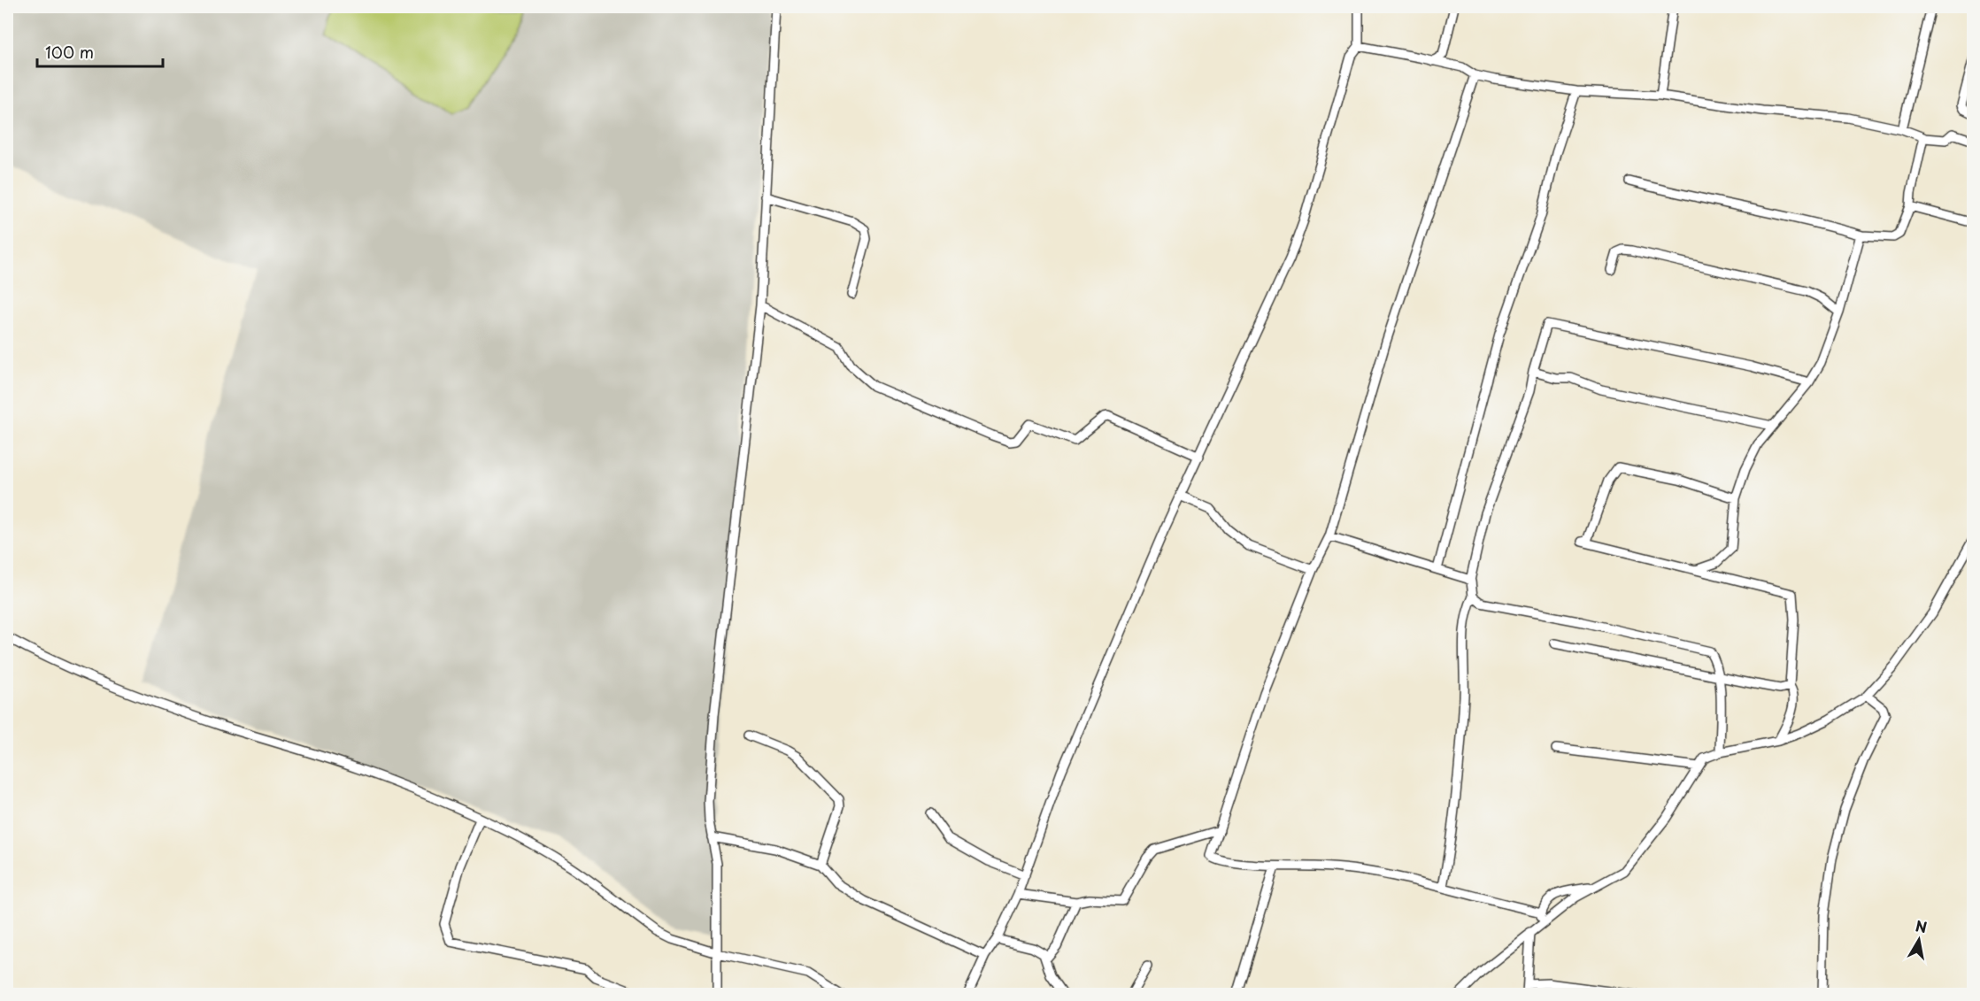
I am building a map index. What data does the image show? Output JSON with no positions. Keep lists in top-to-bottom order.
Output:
{
  "scale_bar": "100 m",
  "north": "top"
}
